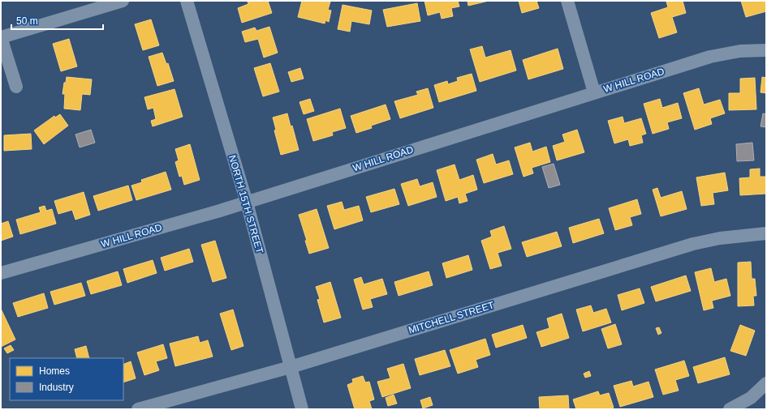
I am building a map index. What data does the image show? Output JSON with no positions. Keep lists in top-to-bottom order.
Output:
{
  "streets": {
    "street": ["W HILL ROAD", "NORTH 15TH STREET", "MITCHELL STREET"]
  },
  "crossings": [
    ["W HILL ROAD", "NORTH 15TH STREET"],
    ["NORTH 15TH STREET", "MITCHELL STREET"]
  ],
  "legend": ["Homes", "Industry"],
  "scale_bar": "50 m"
}
